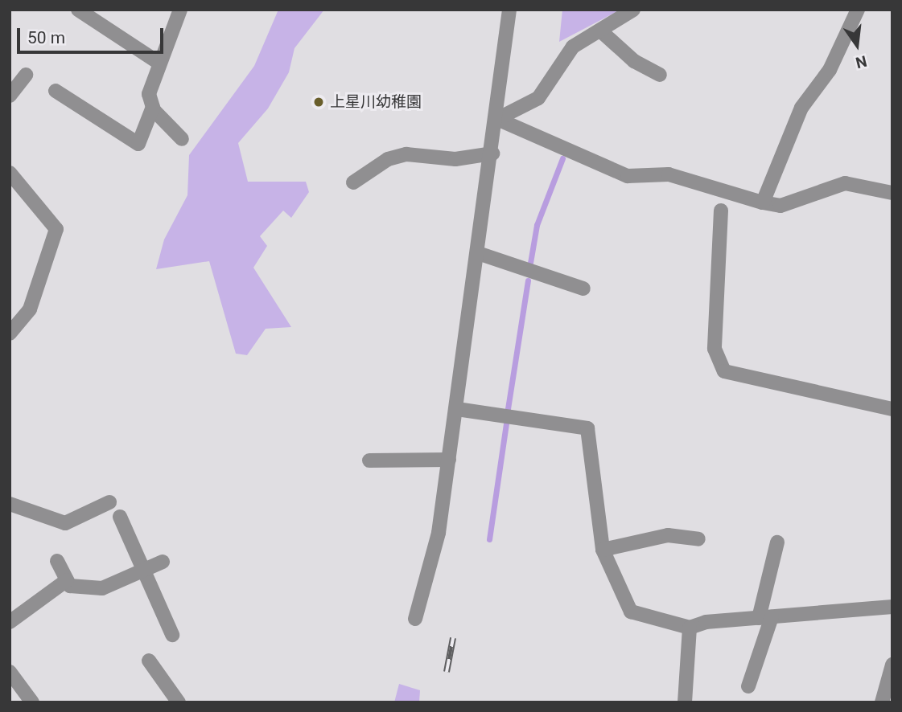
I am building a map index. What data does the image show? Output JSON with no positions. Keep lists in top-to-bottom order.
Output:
{
  "places": ["上星川幼稚園"],
  "scale_bar": "50 m",
  "north": "bottom"
}
